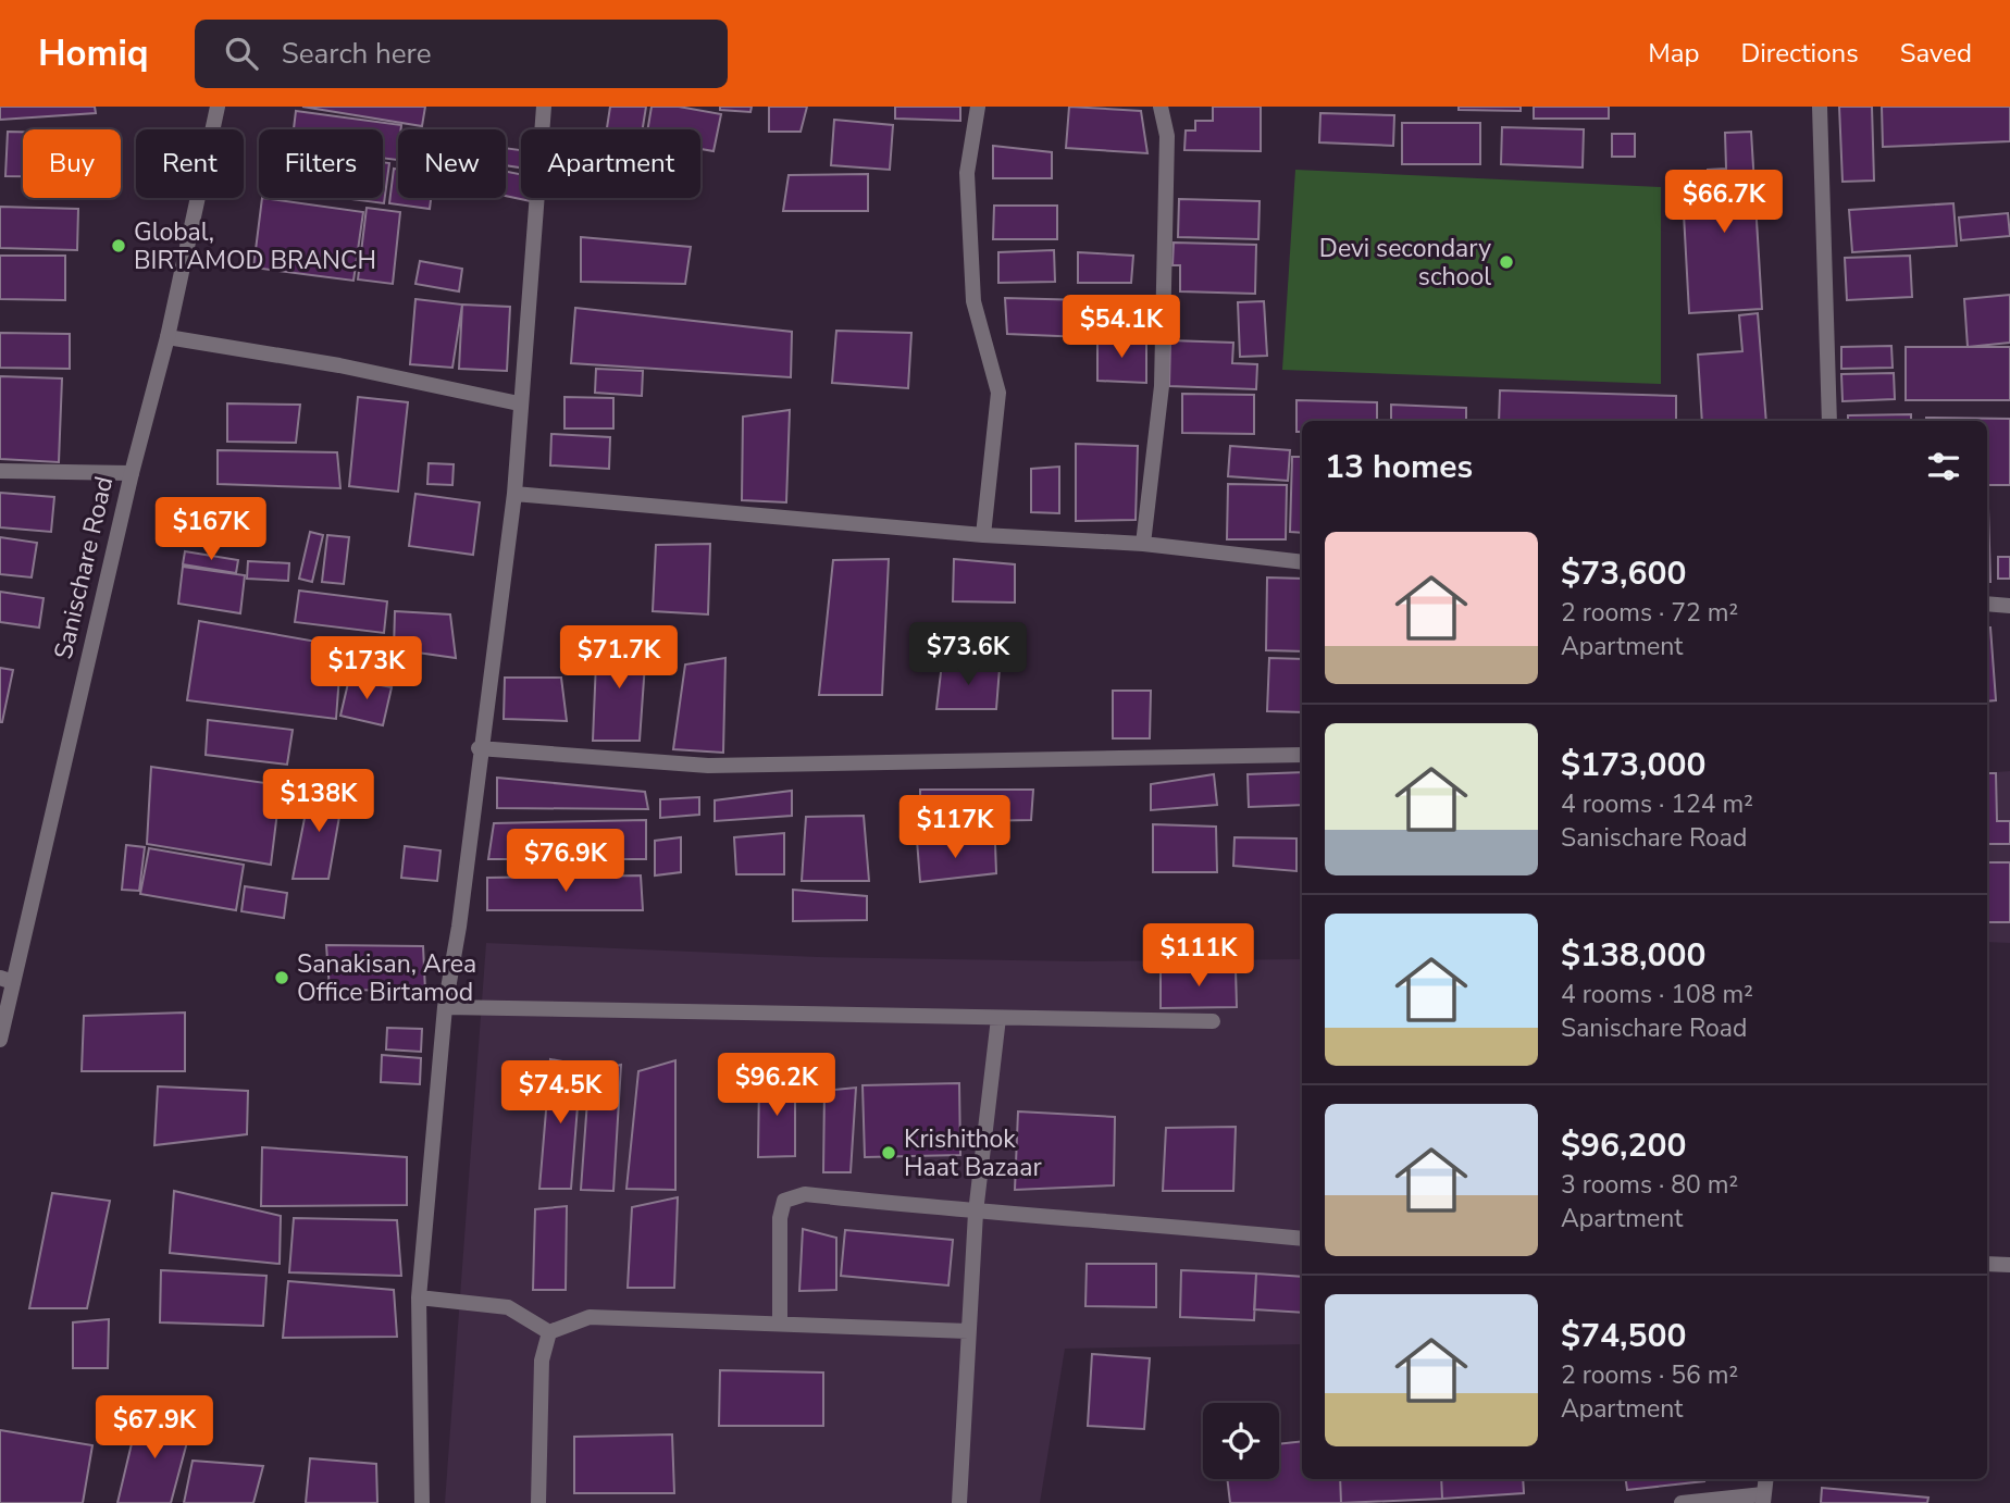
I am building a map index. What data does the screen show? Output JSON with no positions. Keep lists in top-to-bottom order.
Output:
{
  "streets": {
    "street": ["Sanischare Road"]
  },
  "places": [
    "Global, BIRTAMOD BRANCH",
    "Devi secondary school",
    "Sanakisan, Area Office Birtamod",
    "Krishithok Haat Bazaar"
  ],
  "page": {
    "header": "Homiq",
    "search": "Search here",
    "nav": ["Map", "Directions", "Saved"],
    "chip": [
      "Buy",
      "Rent",
      "Filters",
      "New",
      "Apartment"
    ],
    "price": [
      "$66.7K",
      "$54.1K",
      "$167K",
      "$73.6K",
      "$71.7K",
      "$173K",
      "$138K",
      "$117K",
      "$76.9K",
      "$111K",
      "$96.2K",
      "$74.5K",
      "$67.9K"
    ],
    "heading": "13 homes",
    "list": [
      {
        "name": "$73,600",
        "note": "2 rooms · 72 m² · Apartment"
      },
      {
        "name": "$173,000",
        "note": "4 rooms · 124 m² · Sanischare Road"
      },
      {
        "name": "$138,000",
        "note": "4 rooms · 108 m² · Sanischare Road"
      },
      {
        "name": "$96,200",
        "note": "3 rooms · 80 m² · Apartment"
      },
      {
        "name": "$74,500",
        "note": "2 rooms · 56 m² · Apartment"
      }
    ]
  }
}
